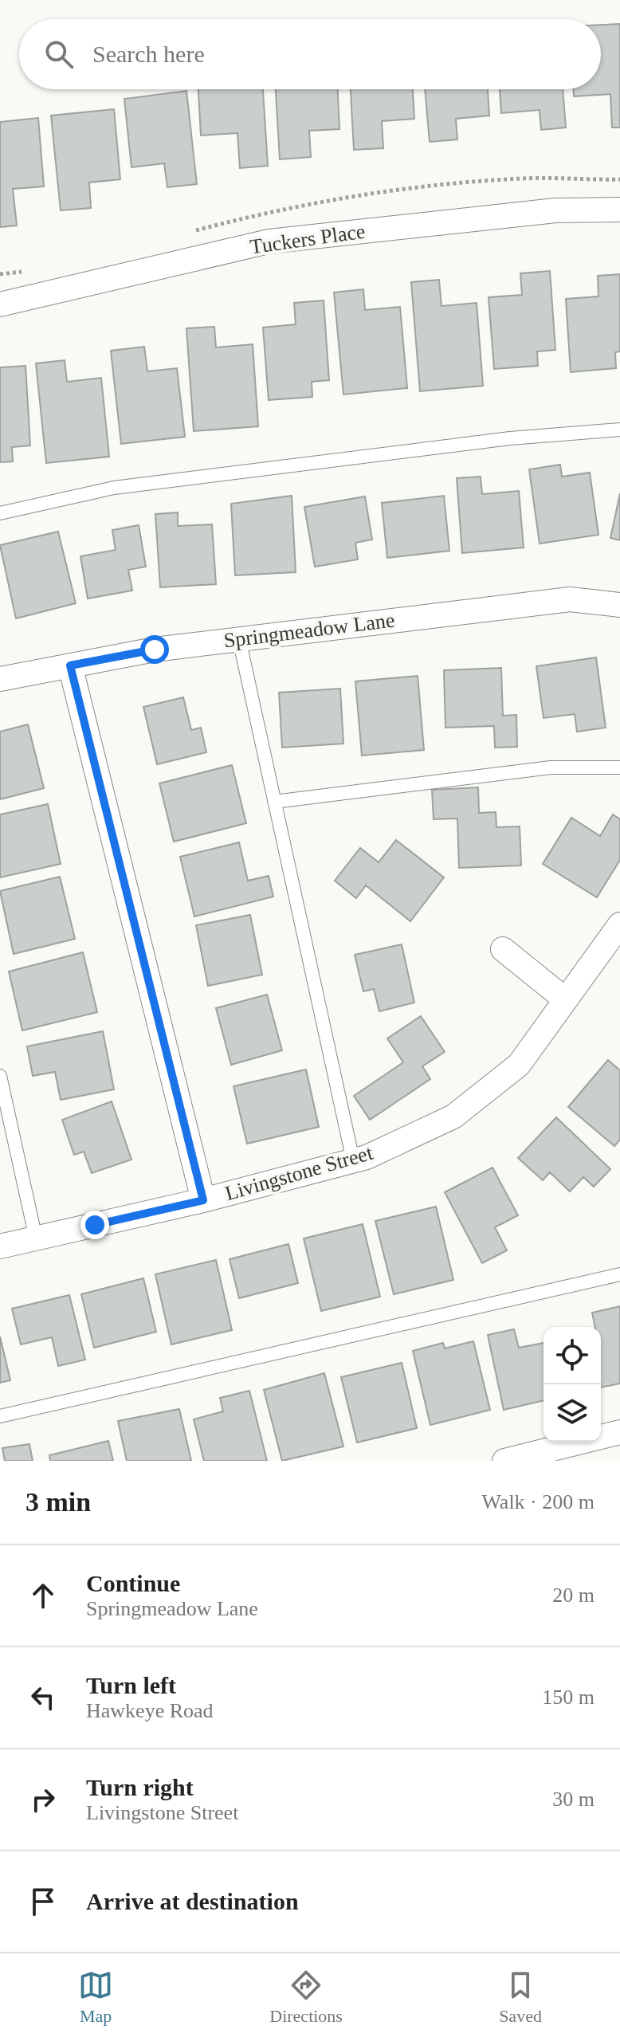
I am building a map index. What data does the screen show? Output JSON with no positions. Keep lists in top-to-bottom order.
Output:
{
  "streets": {
    "street": ["Tuckers Place", "Springmeadow Lane", "Livingstone Street"]
  },
  "page": {
    "search": "Search here",
    "heading": ["3 min", "Walk · 200 m"],
    "list": [
      ["Continue", "Springmeadow Lane", "20 m"],
      ["Turn left", "Hawkeye Road", "150 m"],
      ["Turn right", "Livingstone Street", "30 m"],
      "Arrive at destination"
    ],
    "nav": ["Map", "Directions", "Saved"]
  }
}
